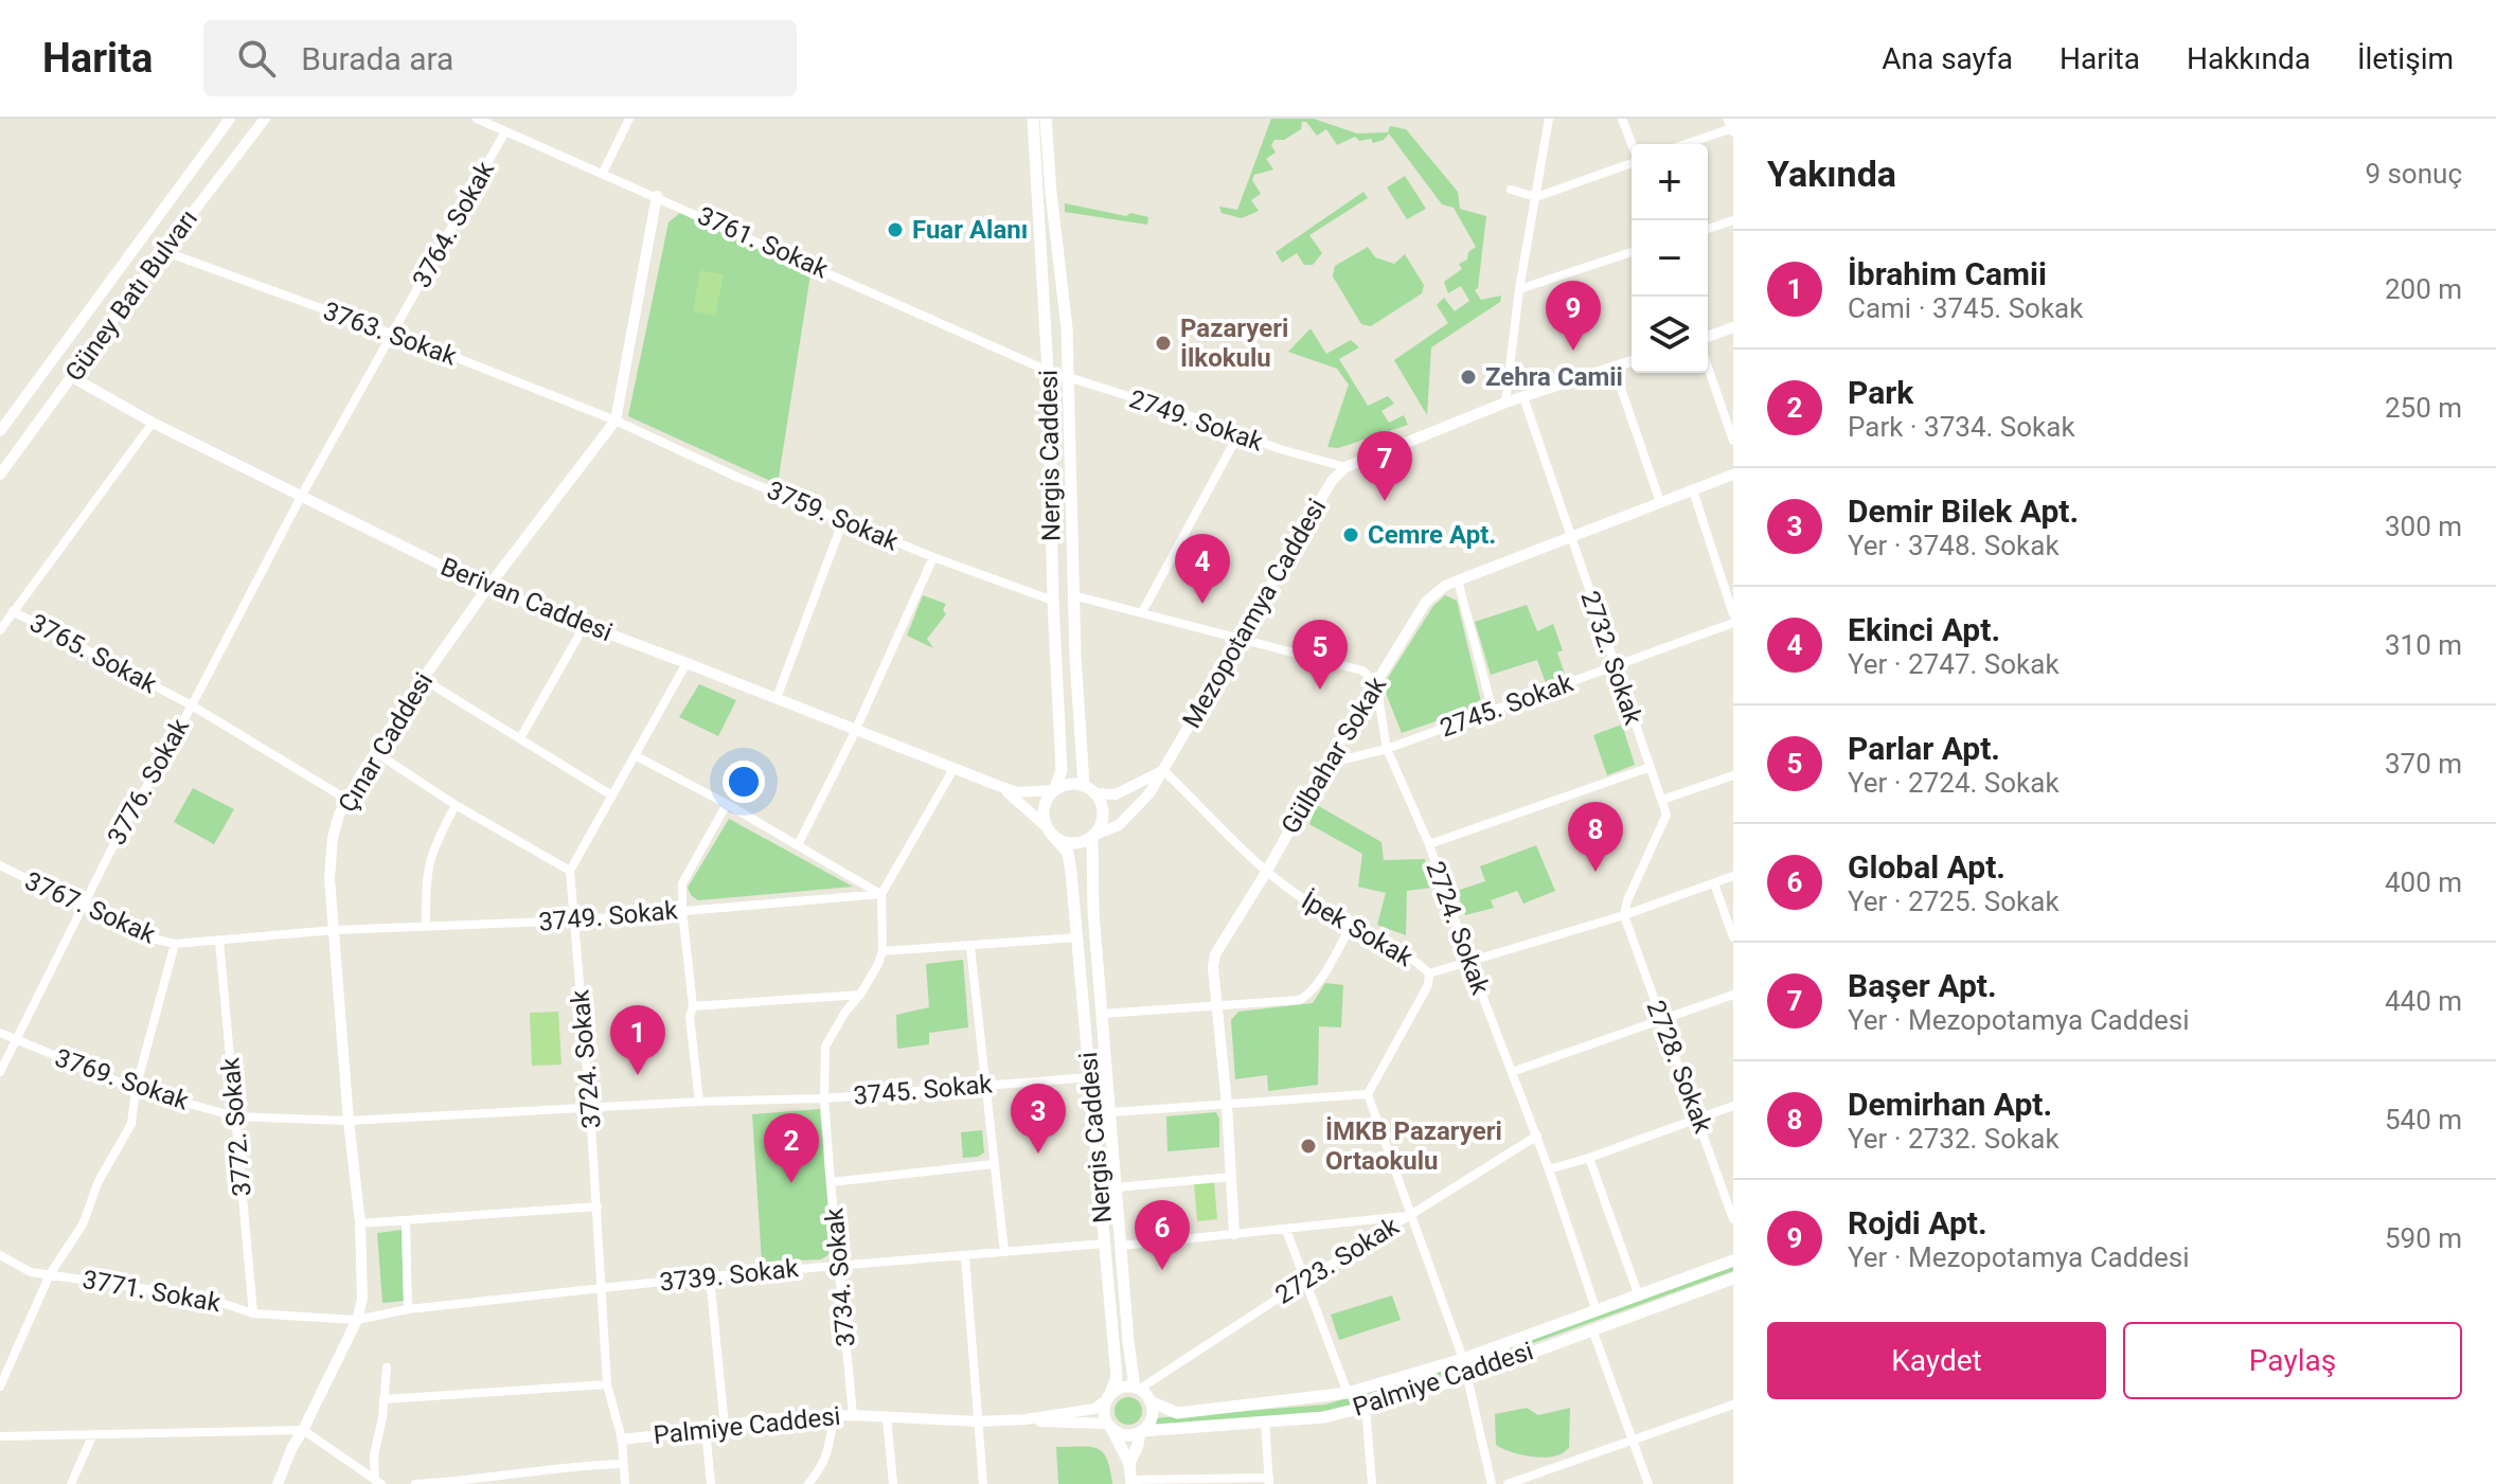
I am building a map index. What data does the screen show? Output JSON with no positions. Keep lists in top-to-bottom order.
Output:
{
  "streets": {
    "main road": ["Nergis Caddesi", "Palmiye Caddesi"],
    "street": [
      "3764. Sokak",
      "3761. Sokak",
      "Güney Batı Bulvarı",
      "3763. Sokak",
      "2749. Sokak",
      "3759. Sokak",
      "Berivan Caddesi",
      "Mezopotamya Caddesi",
      "3765. Sokak",
      "2732. Sokak",
      "2745. Sokak",
      "Çınar Caddesi",
      "Gülbahar Sokak",
      "3776. Sokak",
      "3767. Sokak",
      "3749. Sokak",
      "2724. Sokak",
      "İpek Sokak",
      "3724. Sokak",
      "2728. Sokak",
      "3769. Sokak",
      "3745. Sokak",
      "3772. Sokak",
      "2723. Sokak",
      "3739. Sokak",
      "3734. Sokak",
      "3771. Sokak"
    ]
  },
  "crossings": [
    ["3764. Sokak", "3761. Sokak"],
    ["3764. Sokak", "3763. Sokak"],
    ["3764. Sokak", "Berivan Caddesi"],
    ["3764. Sokak", "3776. Sokak"],
    ["3761. Sokak", "2749. Sokak"],
    ["3761. Sokak", "Nergis Caddesi"],
    ["3761. Sokak", "Çınar Caddesi"],
    ["Güney Batı Bulvarı", "3763. Sokak"],
    ["Güney Batı Bulvarı", "Berivan Caddesi"],
    ["3763. Sokak", "3759. Sokak"],
    ["3763. Sokak", "Çınar Caddesi"],
    ["2749. Sokak", "Nergis Caddesi"],
    ["2749. Sokak", "Mezopotamya Caddesi"],
    ["Nergis Caddesi", "3759. Sokak"],
    ["Nergis Caddesi", "Mezopotamya Caddesi"],
    ["Nergis Caddesi", "3745. Sokak"],
    ["Nergis Caddesi", "2723. Sokak"],
    ["Nergis Caddesi", "3739. Sokak"],
    ["Nergis Caddesi", "Palmiye Caddesi"],
    ["3759. Sokak", "Çınar Caddesi"],
    ["Berivan Caddesi", "Çınar Caddesi"],
    ["Berivan Caddesi", "3776. Sokak"],
    ["Mezopotamya Caddesi", "2732. Sokak"],
    ["Mezopotamya Caddesi", "İpek Sokak"],
    ["3765. Sokak", "Çınar Caddesi"],
    ["3765. Sokak", "3776. Sokak"],
    ["2732. Sokak", "2745. Sokak"],
    ["2732. Sokak", "Gülbahar Sokak"],
    ["2732. Sokak", "İpek Sokak"],
    ["2732. Sokak", "2728. Sokak"],
    ["2745. Sokak", "Gülbahar Sokak"],
    ["2745. Sokak", "2724. Sokak"],
    ["Çınar Caddesi", "3767. Sokak"],
    ["Çınar Caddesi", "3749. Sokak"],
    ["Çınar Caddesi", "3769. Sokak"],
    ["Çınar Caddesi", "3745. Sokak"],
    ["Çınar Caddesi", "3739. Sokak"],
    ["Çınar Caddesi", "3771. Sokak"],
    ["Gülbahar Sokak", "2724. Sokak"],
    ["Gülbahar Sokak", "İpek Sokak"],
    ["3776. Sokak", "3767. Sokak"],
    ["3776. Sokak", "3769. Sokak"],
    ["3767. Sokak", "3749. Sokak"],
    ["3767. Sokak", "3772. Sokak"],
    ["3749. Sokak", "3724. Sokak"],
    ["3749. Sokak", "3734. Sokak"],
    ["2724. Sokak", "İpek Sokak"],
    ["2724. Sokak", "2723. Sokak"],
    ["2724. Sokak", "Palmiye Caddesi"],
    ["İpek Sokak", "2728. Sokak"],
    ["3724. Sokak", "3745. Sokak"],
    ["3724. Sokak", "3739. Sokak"],
    ["3724. Sokak", "Palmiye Caddesi"],
    ["3769. Sokak", "3745. Sokak"],
    ["3769. Sokak", "3772. Sokak"],
    ["3745. Sokak", "3734. Sokak"],
    ["3772. Sokak", "3771. Sokak"],
    ["2723. Sokak", "Palmiye Caddesi"],
    ["3739. Sokak", "3734. Sokak"],
    ["3739. Sokak", "3771. Sokak"],
    ["3734. Sokak", "Palmiye Caddesi"]
  ],
  "places": [
    "Fuar Alanı",
    "Pazaryeri İlkokulu",
    "Zehra Camii",
    "Cemre Apt.",
    "İMKB Pazaryeri Ortaokulu"
  ],
  "page": {
    "header": "Harita",
    "search": "Burada ara",
    "nav": [
      "Ana sayfa",
      "Harita",
      "Hakkında",
      "İletişim"
    ],
    "heading": ["Yakında", "9 sonuç"],
    "map_buttons": ["+", "−"],
    "list": [
      {
        "mark": "1",
        "name": "İbrahim Camii",
        "note": "Cami · 3745. Sokak",
        "value": "200 m"
      },
      {
        "mark": "2",
        "name": "Park",
        "note": "Park · 3734. Sokak",
        "value": "250 m"
      },
      {
        "mark": "3",
        "name": "Demir Bilek Apt.",
        "note": "Yer · 3748. Sokak",
        "value": "300 m"
      },
      {
        "mark": "4",
        "name": "Ekinci Apt.",
        "note": "Yer · 2747. Sokak",
        "value": "310 m"
      },
      {
        "mark": "5",
        "name": "Parlar Apt.",
        "note": "Yer · 2724. Sokak",
        "value": "370 m"
      },
      {
        "mark": "6",
        "name": "Global Apt.",
        "note": "Yer · 2725. Sokak",
        "value": "400 m"
      },
      {
        "mark": "7",
        "name": "Başer Apt.",
        "note": "Yer · Mezopotamya Caddesi",
        "value": "440 m"
      },
      {
        "mark": "8",
        "name": "Demirhan Apt.",
        "note": "Yer · 2732. Sokak",
        "value": "540 m"
      },
      {
        "mark": "9",
        "name": "Rojdi Apt.",
        "note": "Yer · Mezopotamya Caddesi",
        "value": "590 m"
      }
    ],
    "pins": [
      "9",
      "7",
      "4",
      "5",
      "8",
      "1",
      "3",
      "2",
      "6"
    ],
    "buttons": ["Kaydet", "Paylaş"]
  }
}
